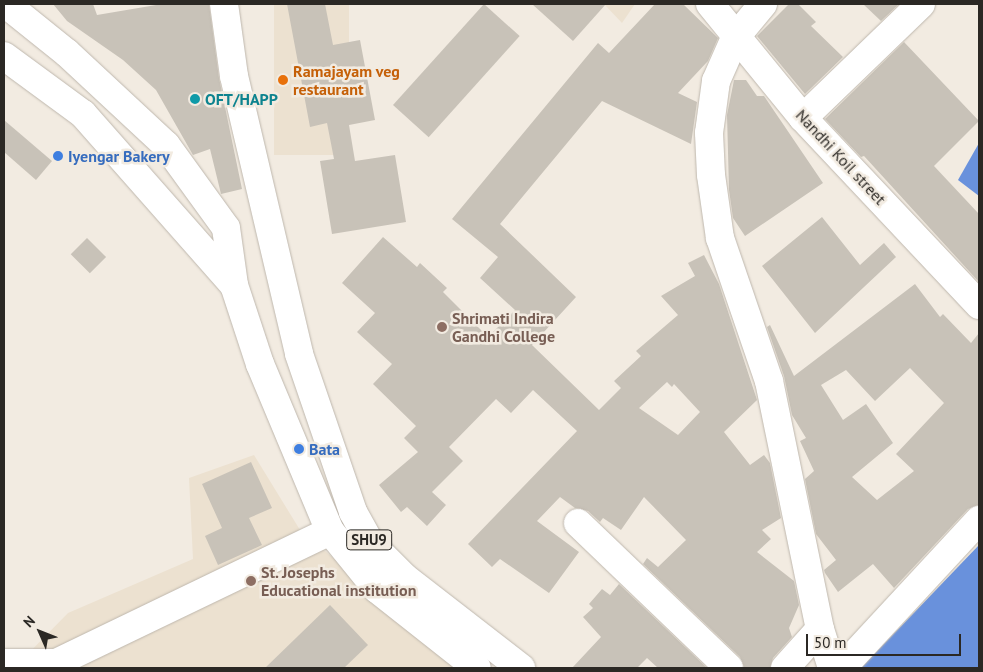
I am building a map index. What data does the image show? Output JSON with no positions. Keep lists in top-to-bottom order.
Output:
{
  "streets": {
    "street": ["Nandhi Koil street", "SHU9"]
  },
  "places": [
    "Ramajayam veg restaurant",
    "OFT/HAPP",
    "Iyengar Bakery",
    "Shrimati Indira Gandhi College",
    "Bata",
    "St. Josephs Educational institution"
  ],
  "scale_bar": "50 m",
  "north": "top left"
}
